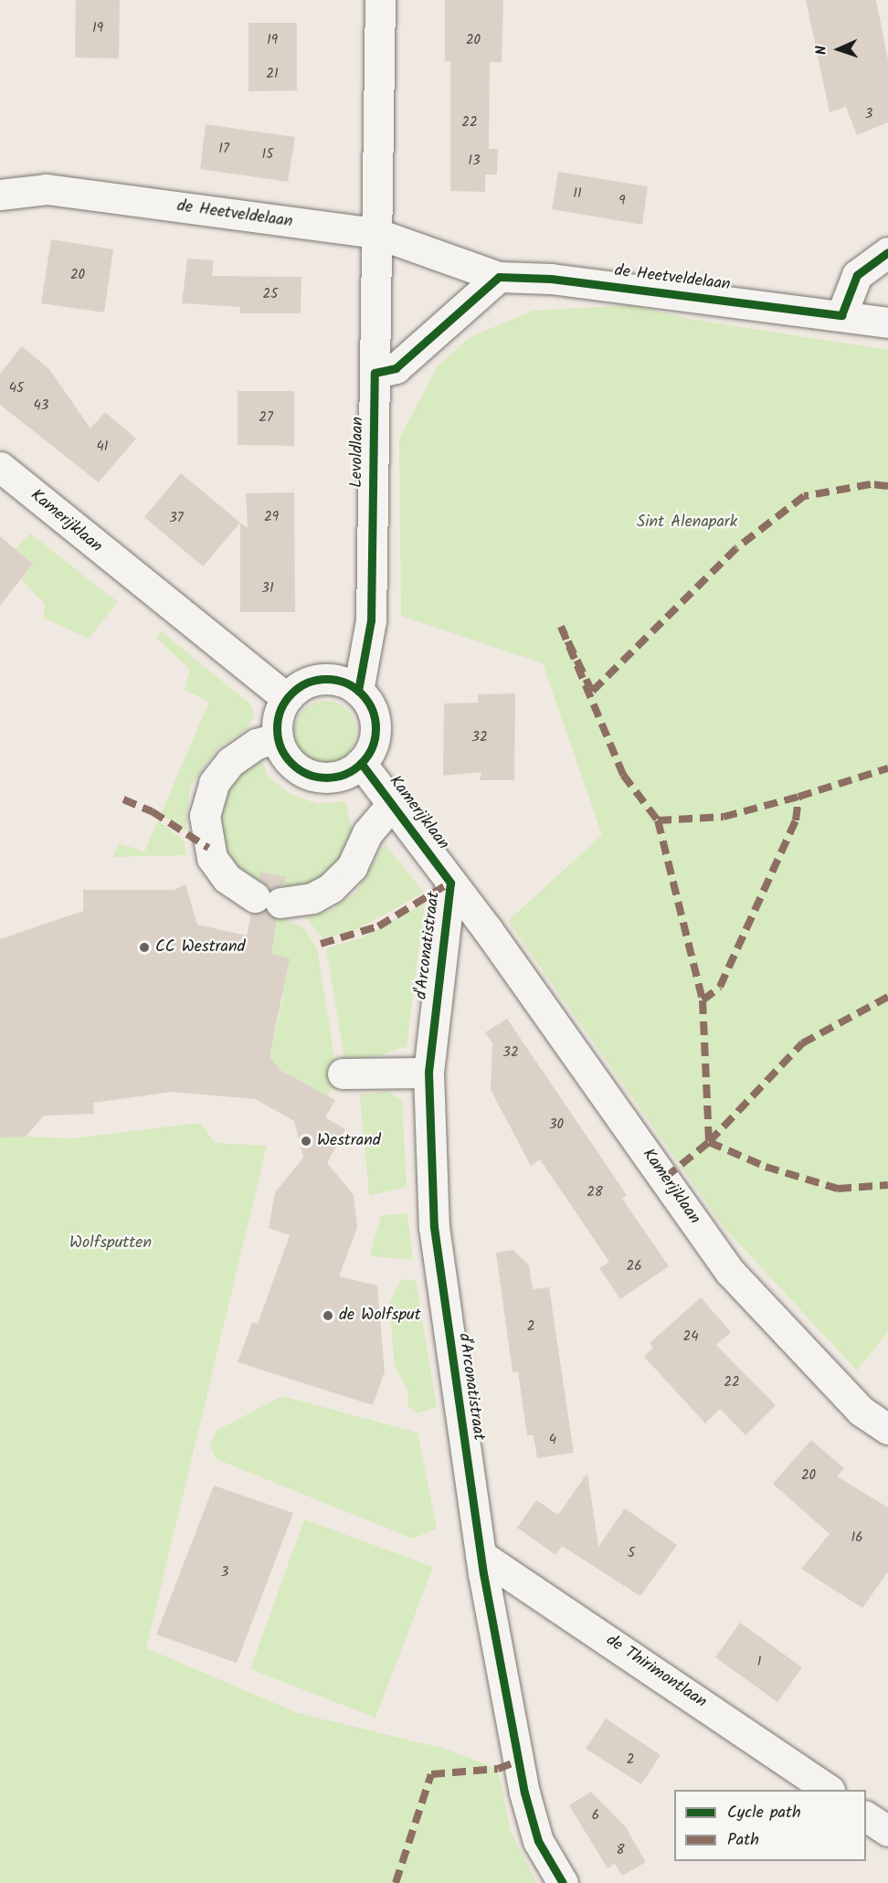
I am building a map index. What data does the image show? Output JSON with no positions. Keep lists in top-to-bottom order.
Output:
{
  "streets": {
    "street": [
      "de Heetveldelaan",
      "Levoldlaan",
      "Kamerijklaan",
      "d'Arconatistraat",
      "de Thirimontlaan"
    ]
  },
  "crossings": [
    ["de Heetveldelaan", "Levoldlaan"],
    ["Levoldlaan", "Kamerijklaan"],
    ["Kamerijklaan", "d'Arconatistraat"],
    ["d'Arconatistraat", "de Thirimontlaan"]
  ],
  "parks": ["Sint Alenapark", "Wolfsputten"],
  "places": ["CC Westrand", "Westrand", "de Wolfsput"],
  "house_numbers": [
    "19",
    "19",
    "20",
    "21",
    "3",
    "22",
    "17",
    "15",
    "13",
    "11",
    "9",
    "20",
    "25",
    "45",
    "43",
    "27",
    "41",
    "29",
    "37",
    "31",
    "32",
    "32",
    "30",
    "28",
    "26",
    "2",
    "24",
    "22",
    "4",
    "20",
    "16",
    "5",
    "3",
    "1",
    "2",
    "6",
    "8"
  ],
  "legend": ["Cycle path", "Path"],
  "north": "left"
}
